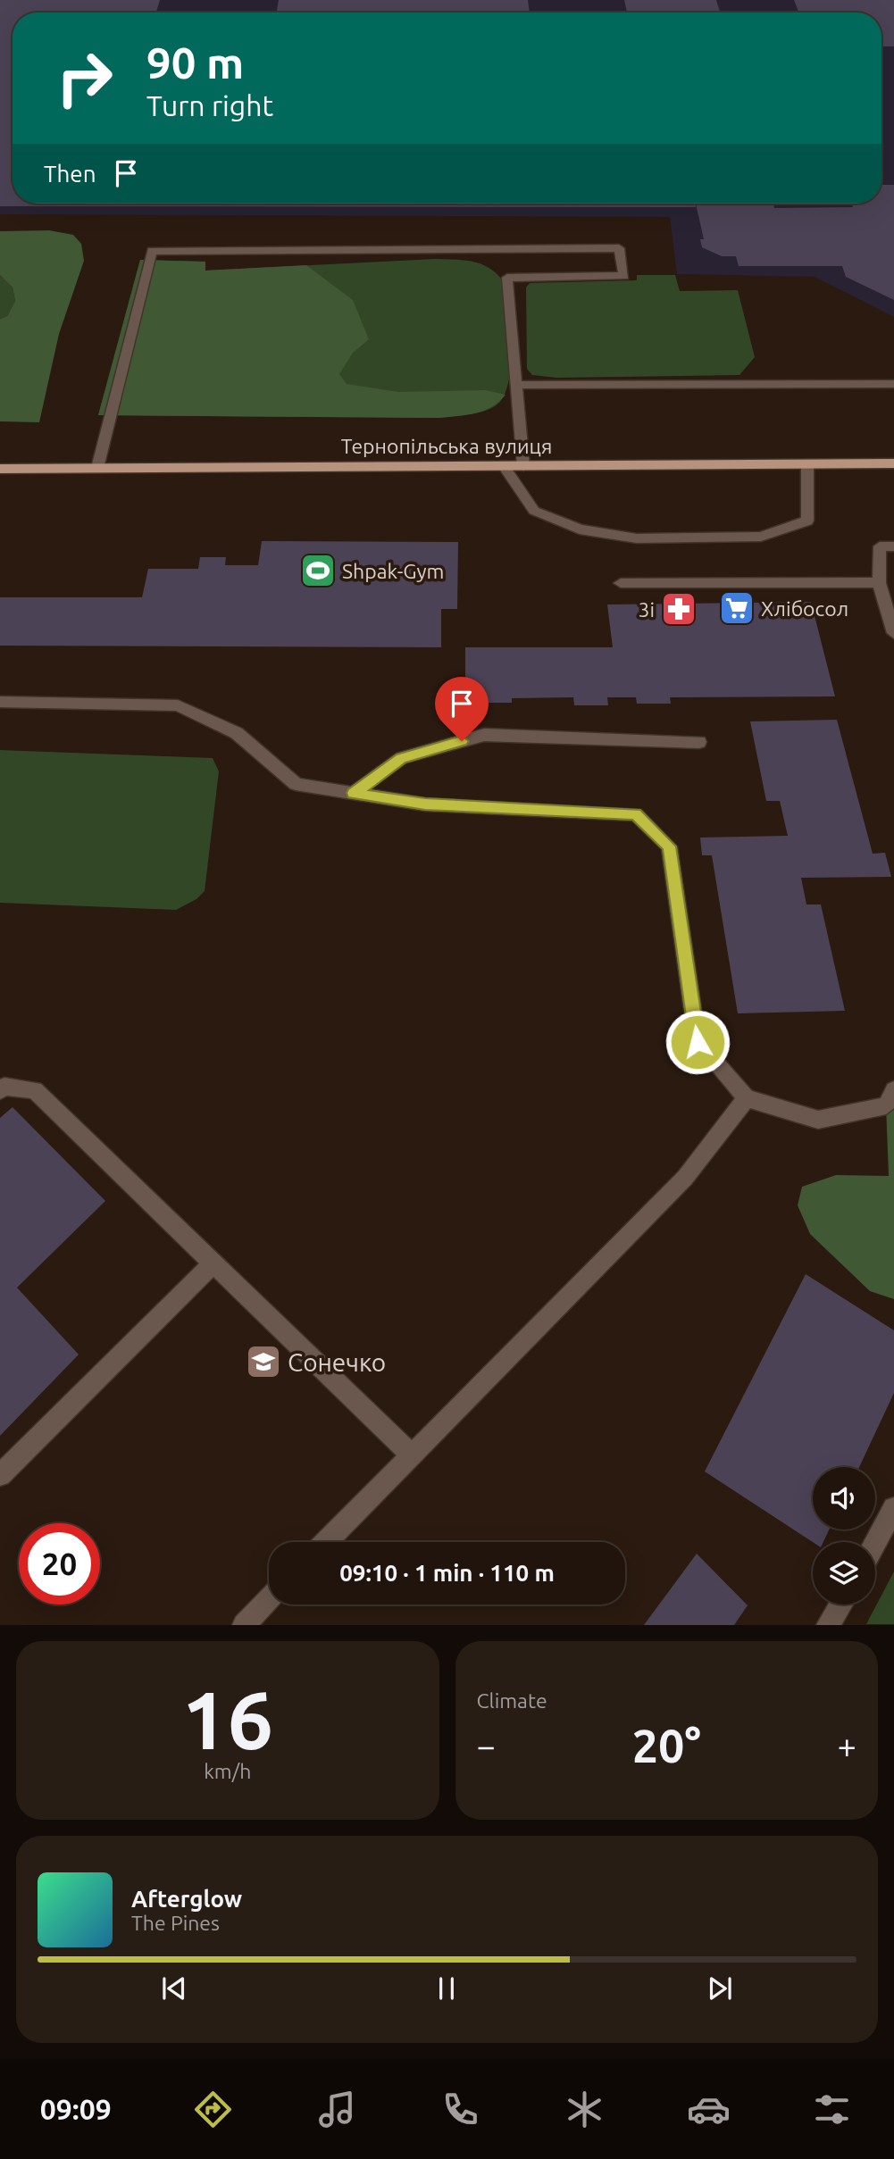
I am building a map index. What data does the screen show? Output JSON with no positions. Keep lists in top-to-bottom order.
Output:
{
  "streets": {
    "main road": ["Тернопільська вулиця"]
  },
  "places": {
    "sports": ["Shpak-Gym"],
    "supermarket": ["Хлібосол"],
    "pharmacy": ["3і"],
    "school or university": ["Сонечко"]
  },
  "page": {
    "turn": ["90 m", "Turn right"],
    "then": "Then",
    "limit": "20",
    "trip": "09:10 · 1 min · 110 m",
    "tile": [
      ["16", "km/h"],
      "Climate"
    ],
    "heat": ["−", "20°", "+"],
    "song": ["Afterglow", "The Pines"],
    "tabs": "09:09"
  }
}
